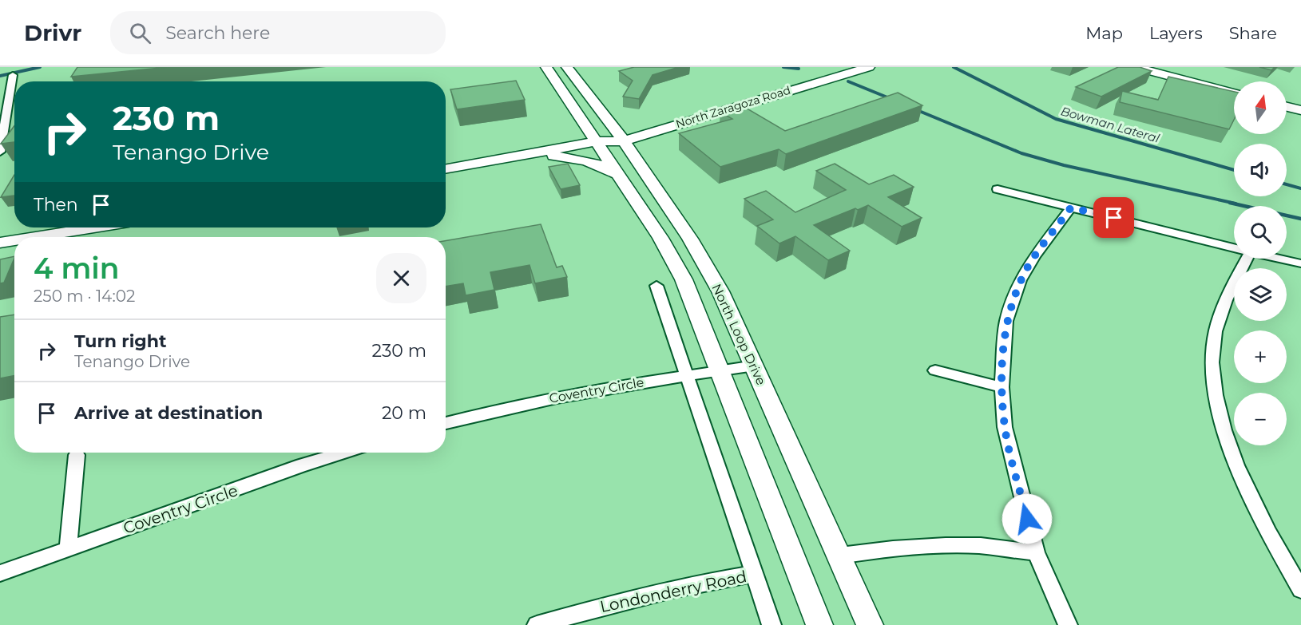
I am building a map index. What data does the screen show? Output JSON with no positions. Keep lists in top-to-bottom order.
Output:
{
  "streets": {
    "main road": ["North Zaragoza Road", "North Loop Drive"],
    "street": ["Coventry Circle", "Londonderry Road"]
  },
  "crossings": [
    ["North Zaragoza Road", "North Loop Drive"],
    ["North Loop Drive", "Coventry Circle"]
  ],
  "water": ["Bowman Lateral"],
  "north": "top",
  "page": {
    "header": "Drivr",
    "search": "Search here",
    "nav": ["Map", "Layers", "Share"],
    "map_buttons": ["+", "−"],
    "turn": ["230 m", "Tenango Drive"],
    "then": "Then",
    "heading": ["4 min", "250 m · 14:02"],
    "list": [
      {
        "name": "Turn right",
        "note": "Tenango Drive",
        "value": "230 m"
      },
      {
        "name": "Arrive at destination",
        "value": "20 m"
      }
    ]
  }
}
